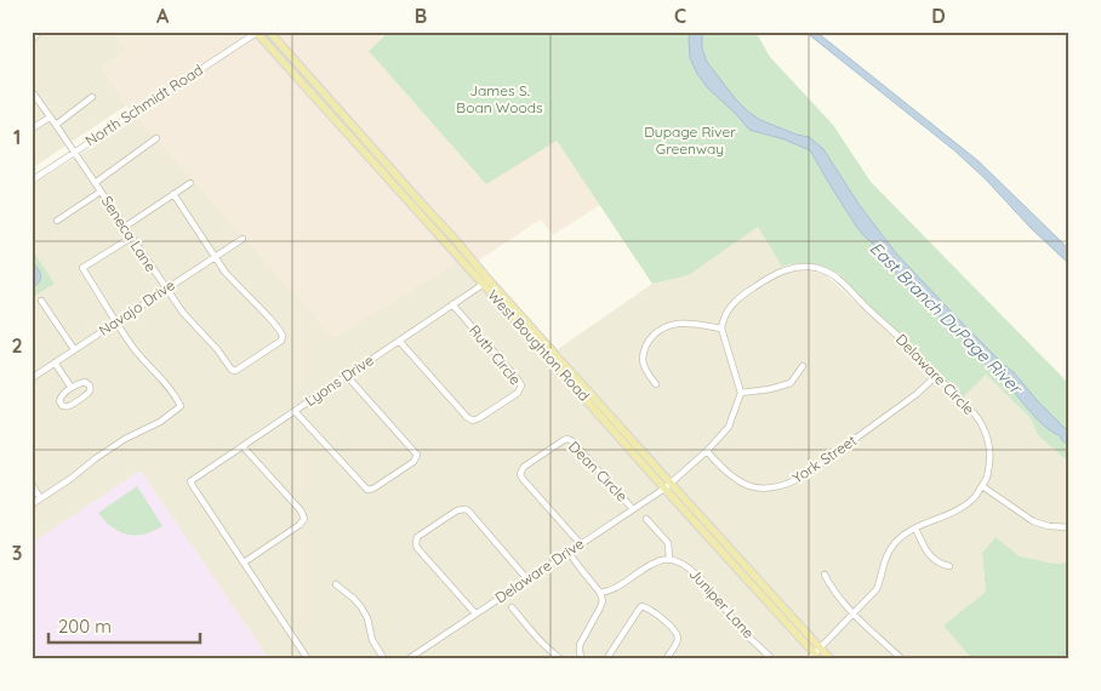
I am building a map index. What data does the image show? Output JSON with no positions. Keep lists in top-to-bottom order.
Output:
{
  "streets": {
    "main road": ["West Boughton Road"],
    "street": [
      "North Schmidt Road",
      "Seneca Lane",
      "Navajo Drive",
      "Ruth Circle",
      "Delaware Circle",
      "Lyons Drive",
      "York Street",
      "Dean Circle",
      "Delaware Drive",
      "Juniper Lane"
    ]
  },
  "crossings": [
    ["North Schmidt Road", "Seneca Lane"],
    ["North Schmidt Road", "West Boughton Road"],
    ["Seneca Lane", "Navajo Drive"],
    ["West Boughton Road", "Delaware Circle"],
    ["West Boughton Road", "Lyons Drive"],
    ["West Boughton Road", "Delaware Drive"],
    ["Ruth Circle", "Lyons Drive"],
    ["Delaware Circle", "York Street"],
    ["Dean Circle", "Delaware Drive"]
  ],
  "water": ["East Branch DuPage River"],
  "parks": ["James S. Boan Woods", "Dupage River Greenway"],
  "scale_bar": "200 m",
  "grid": {
    "columns": [
      "A",
      "B",
      "C",
      "D"
    ],
    "rows": ["1", "2", "3"]
  }
}
